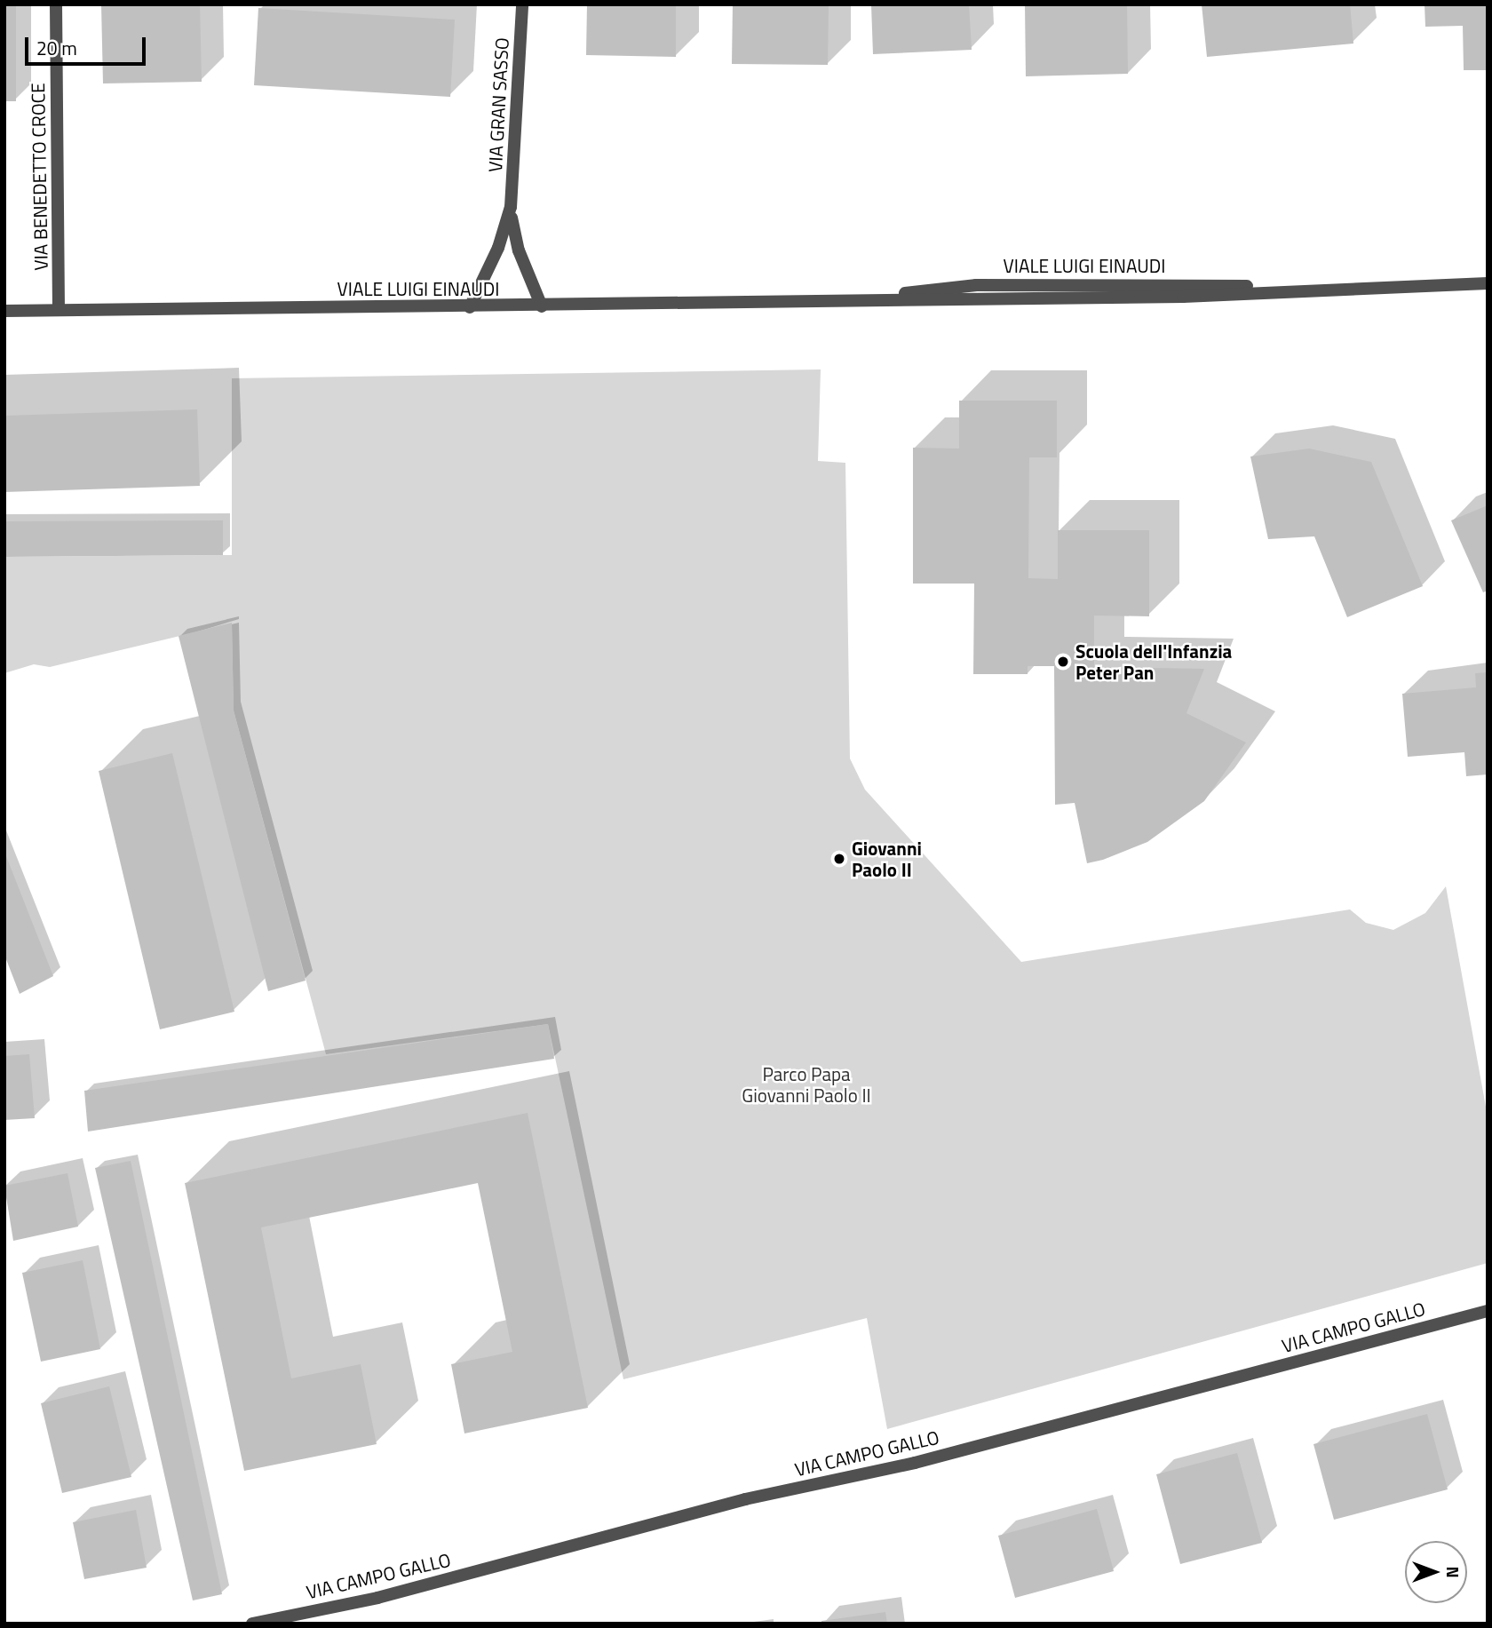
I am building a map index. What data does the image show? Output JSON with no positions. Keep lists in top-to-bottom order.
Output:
{
  "streets": {
    "street": [
      "VIA GRAN SASSO",
      "VIA BENEDETTO CROCE",
      "VIALE LUIGI EINAUDI",
      "VIA CAMPO GALLO"
    ]
  },
  "crossings": [
    ["VIA GRAN SASSO", "VIALE LUIGI EINAUDI"],
    ["VIA BENEDETTO CROCE", "VIALE LUIGI EINAUDI"]
  ],
  "parks": ["Parco Papa Giovanni Paolo II"],
  "places": ["Scuola dell'Infanzia Peter Pan", "Giovanni Paolo II"],
  "scale_bar": "20 m",
  "north": "right"
}
